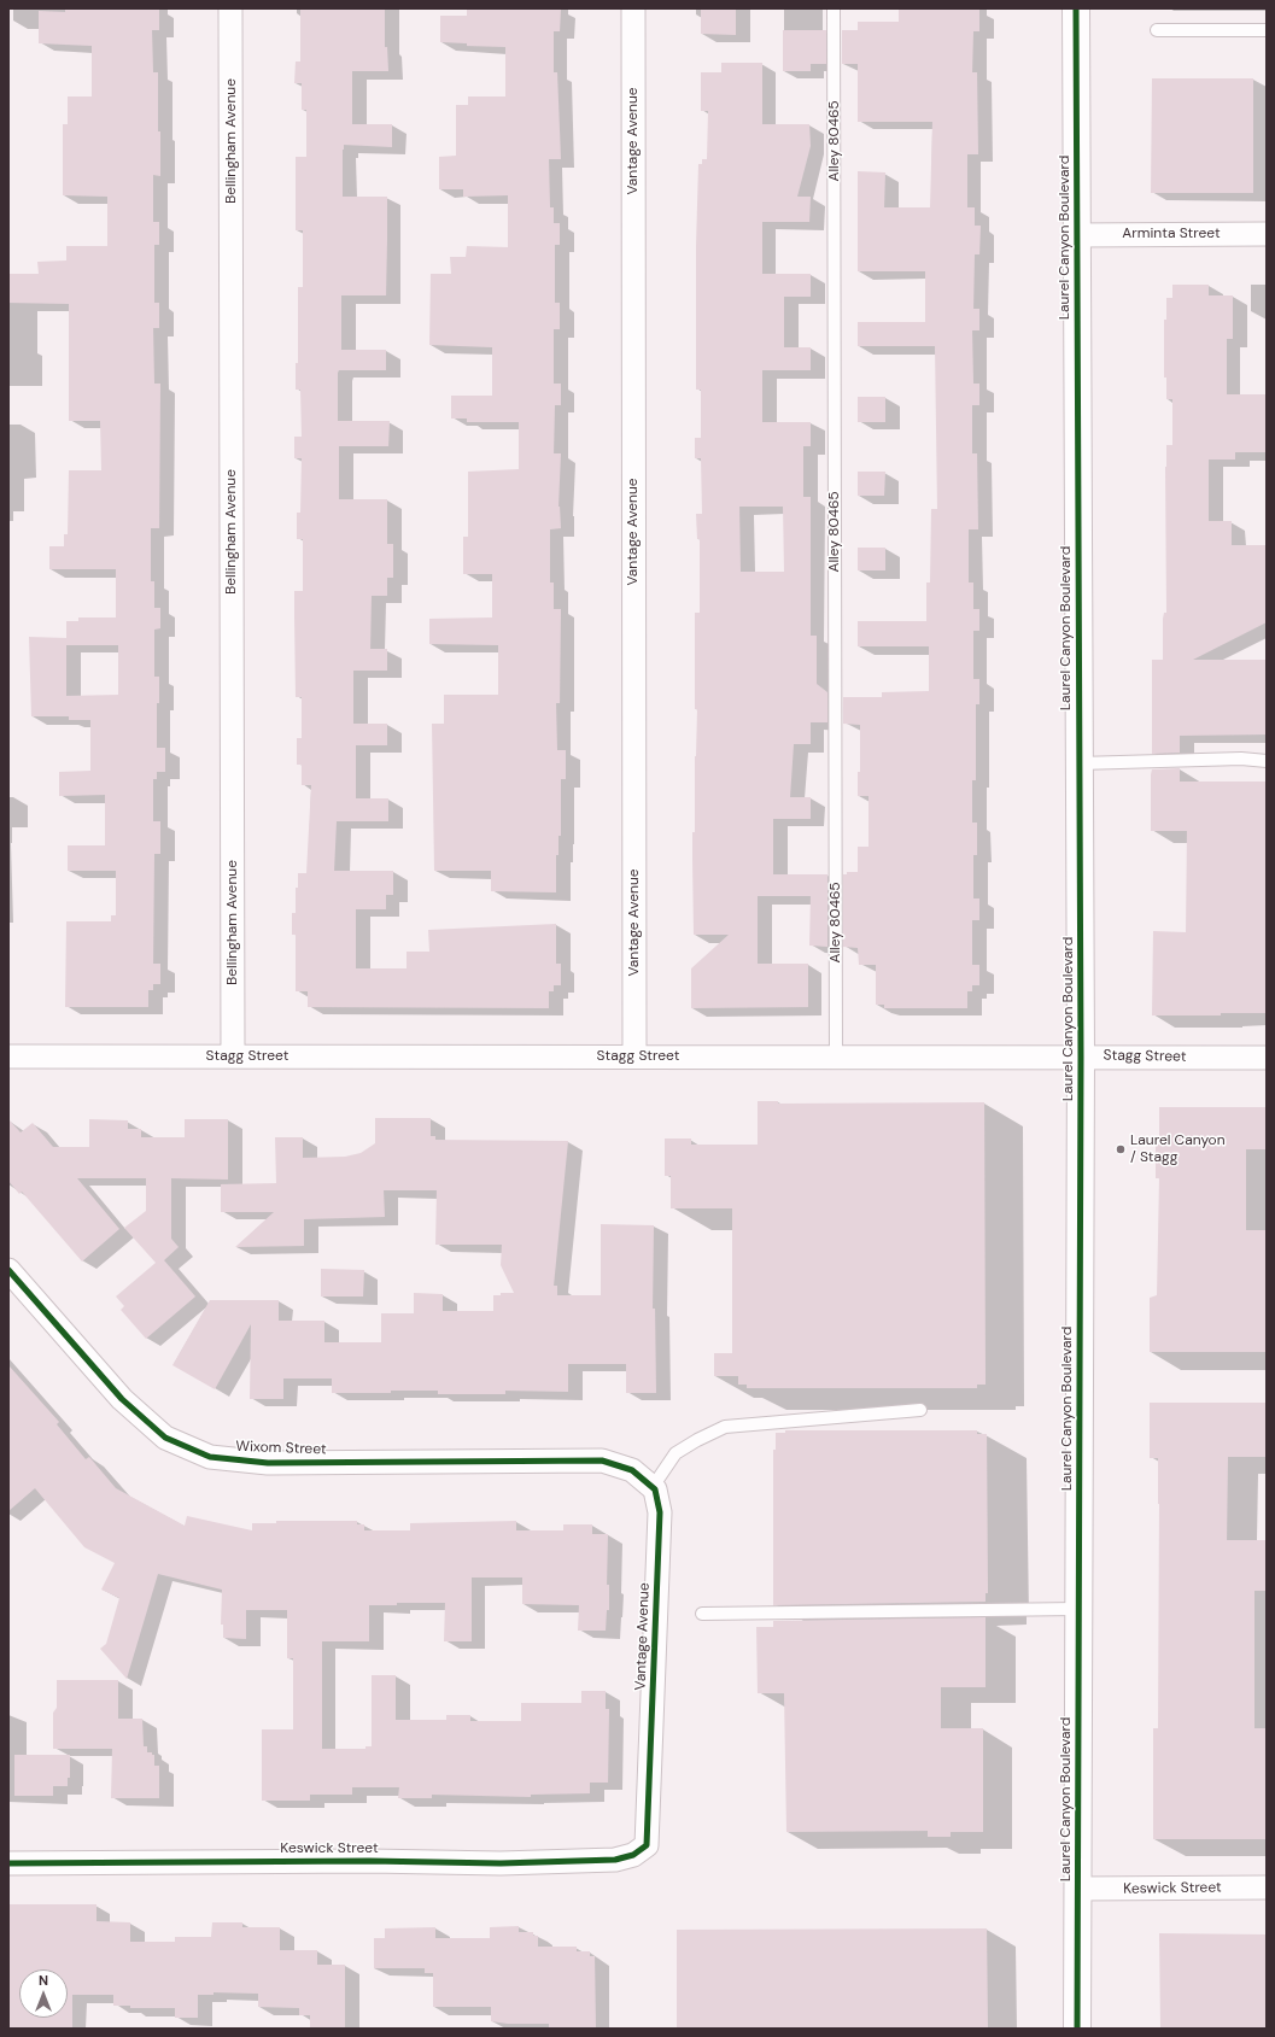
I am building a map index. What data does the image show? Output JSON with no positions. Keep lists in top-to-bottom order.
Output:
{
  "streets": {
    "main road": ["Laurel Canyon Boulevard"],
    "street": [
      "Bellingham Avenue",
      "Vantage Avenue",
      "Arminta Street",
      "Stagg Street",
      "Wixom Street",
      "Keswick Street"
    ],
    "lane": ["Alley 80465"]
  },
  "crossings": [
    ["Bellingham Avenue", "Stagg Street"],
    ["Vantage Avenue", "Stagg Street"],
    ["Vantage Avenue", "Wixom Street"],
    ["Vantage Avenue", "Keswick Street"],
    ["Alley 80465", "Stagg Street"],
    ["Arminta Street", "Laurel Canyon Boulevard"],
    ["Laurel Canyon Boulevard", "Stagg Street"],
    ["Laurel Canyon Boulevard", "Keswick Street"]
  ],
  "places": ["Laurel Canyon / Stagg"],
  "north": "top"
}
